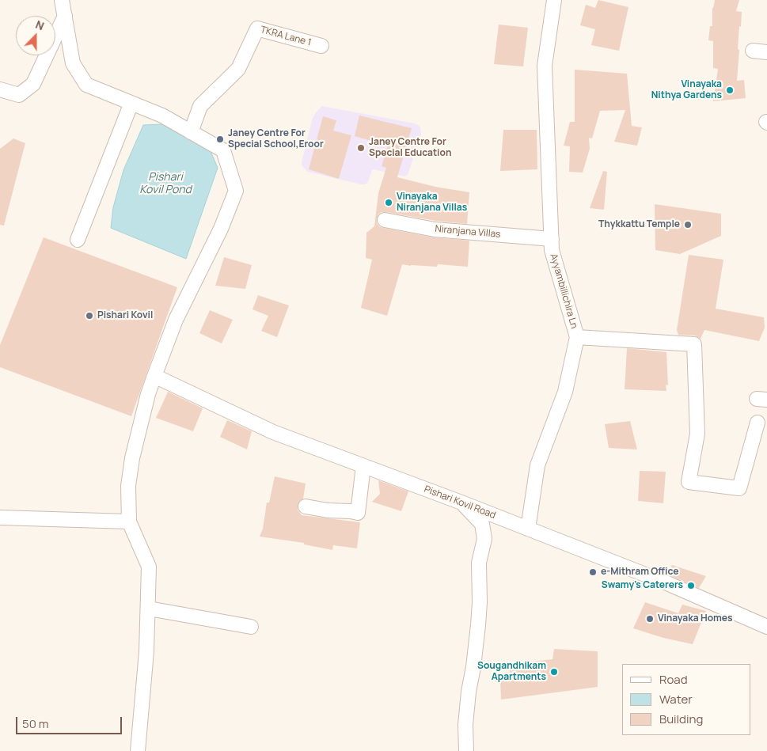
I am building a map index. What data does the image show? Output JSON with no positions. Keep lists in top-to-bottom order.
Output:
{
  "streets": {
    "street": [
      "TKRA Lane 1",
      "Niranjana Villas",
      "Ayyambillichira Ln",
      "Pishari Kovil Road"
    ]
  },
  "crossings": [
    ["Niranjana Villas", "Ayyambillichira Ln"],
    ["Ayyambillichira Ln", "Pishari Kovil Road"]
  ],
  "water": ["Pishari Kovil Pond"],
  "places": [
    "Vinayaka Nithya Gardens",
    "Janey Centre For Special School,Eroor",
    "Janey Centre For Special Education",
    "Vinayaka Niranjana Villas",
    "Thykkattu Temple",
    "Pishari Kovil",
    "e-Mithram Office",
    "Swamy's Caterers",
    "Vinayaka Homes",
    "Sougandhikam Apartments"
  ],
  "legend": ["Road", "Water", "Building"],
  "scale_bar": "50 m",
  "north": "top"
}
